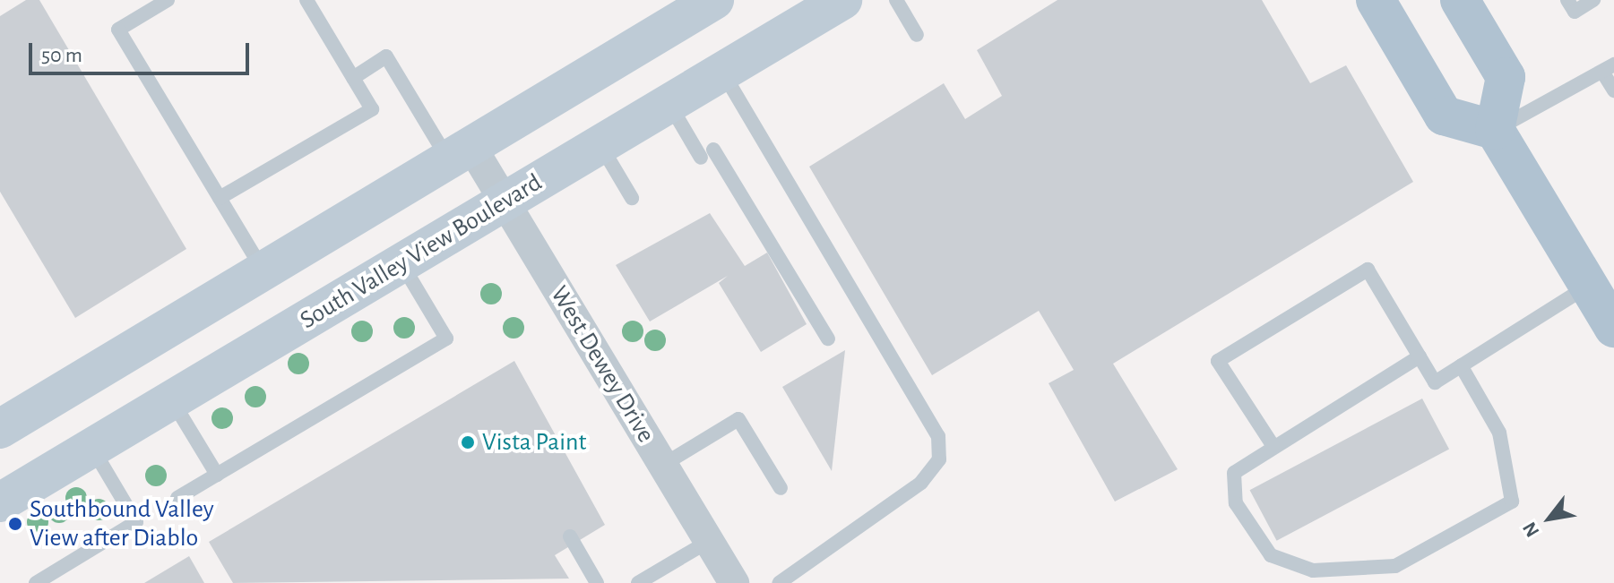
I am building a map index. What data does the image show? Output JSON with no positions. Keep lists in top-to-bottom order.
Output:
{
  "streets": {
    "main road": ["South Valley View Boulevard"],
    "street": ["West Dewey Drive"]
  },
  "crossings": [
    ["South Valley View Boulevard", "West Dewey Drive"]
  ],
  "places": ["Vista Paint", "Southbound Valley View after Diablo"],
  "scale_bar": "50 m",
  "north": "bottom left"
}
